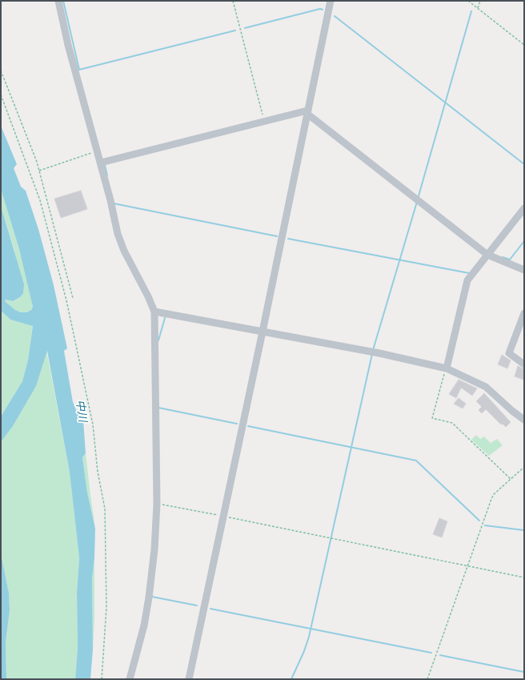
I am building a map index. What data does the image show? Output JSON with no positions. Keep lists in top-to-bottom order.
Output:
{
  "water": ["中川"]
}
